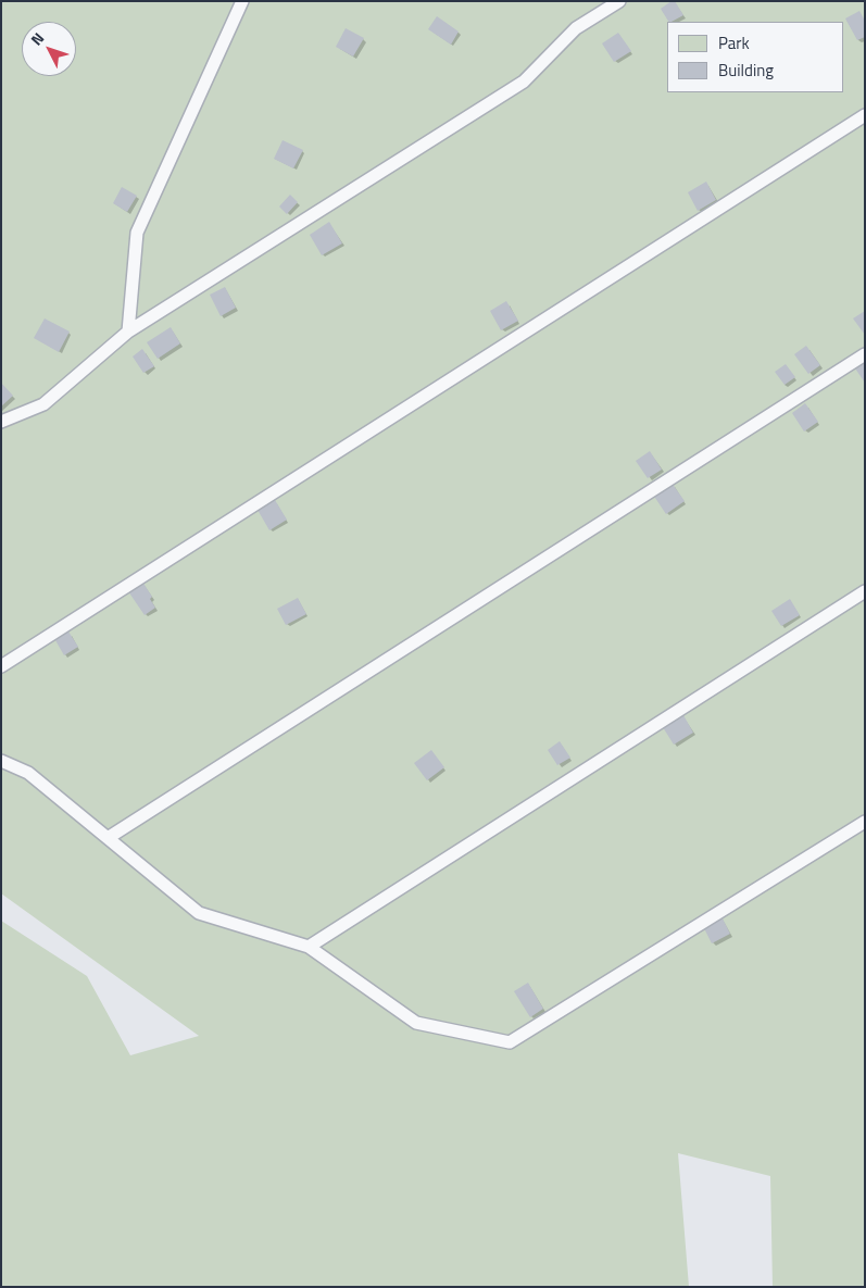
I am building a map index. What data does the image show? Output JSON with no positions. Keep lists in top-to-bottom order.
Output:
{
  "legend": ["Park", "Building"],
  "north": "top left"
}
